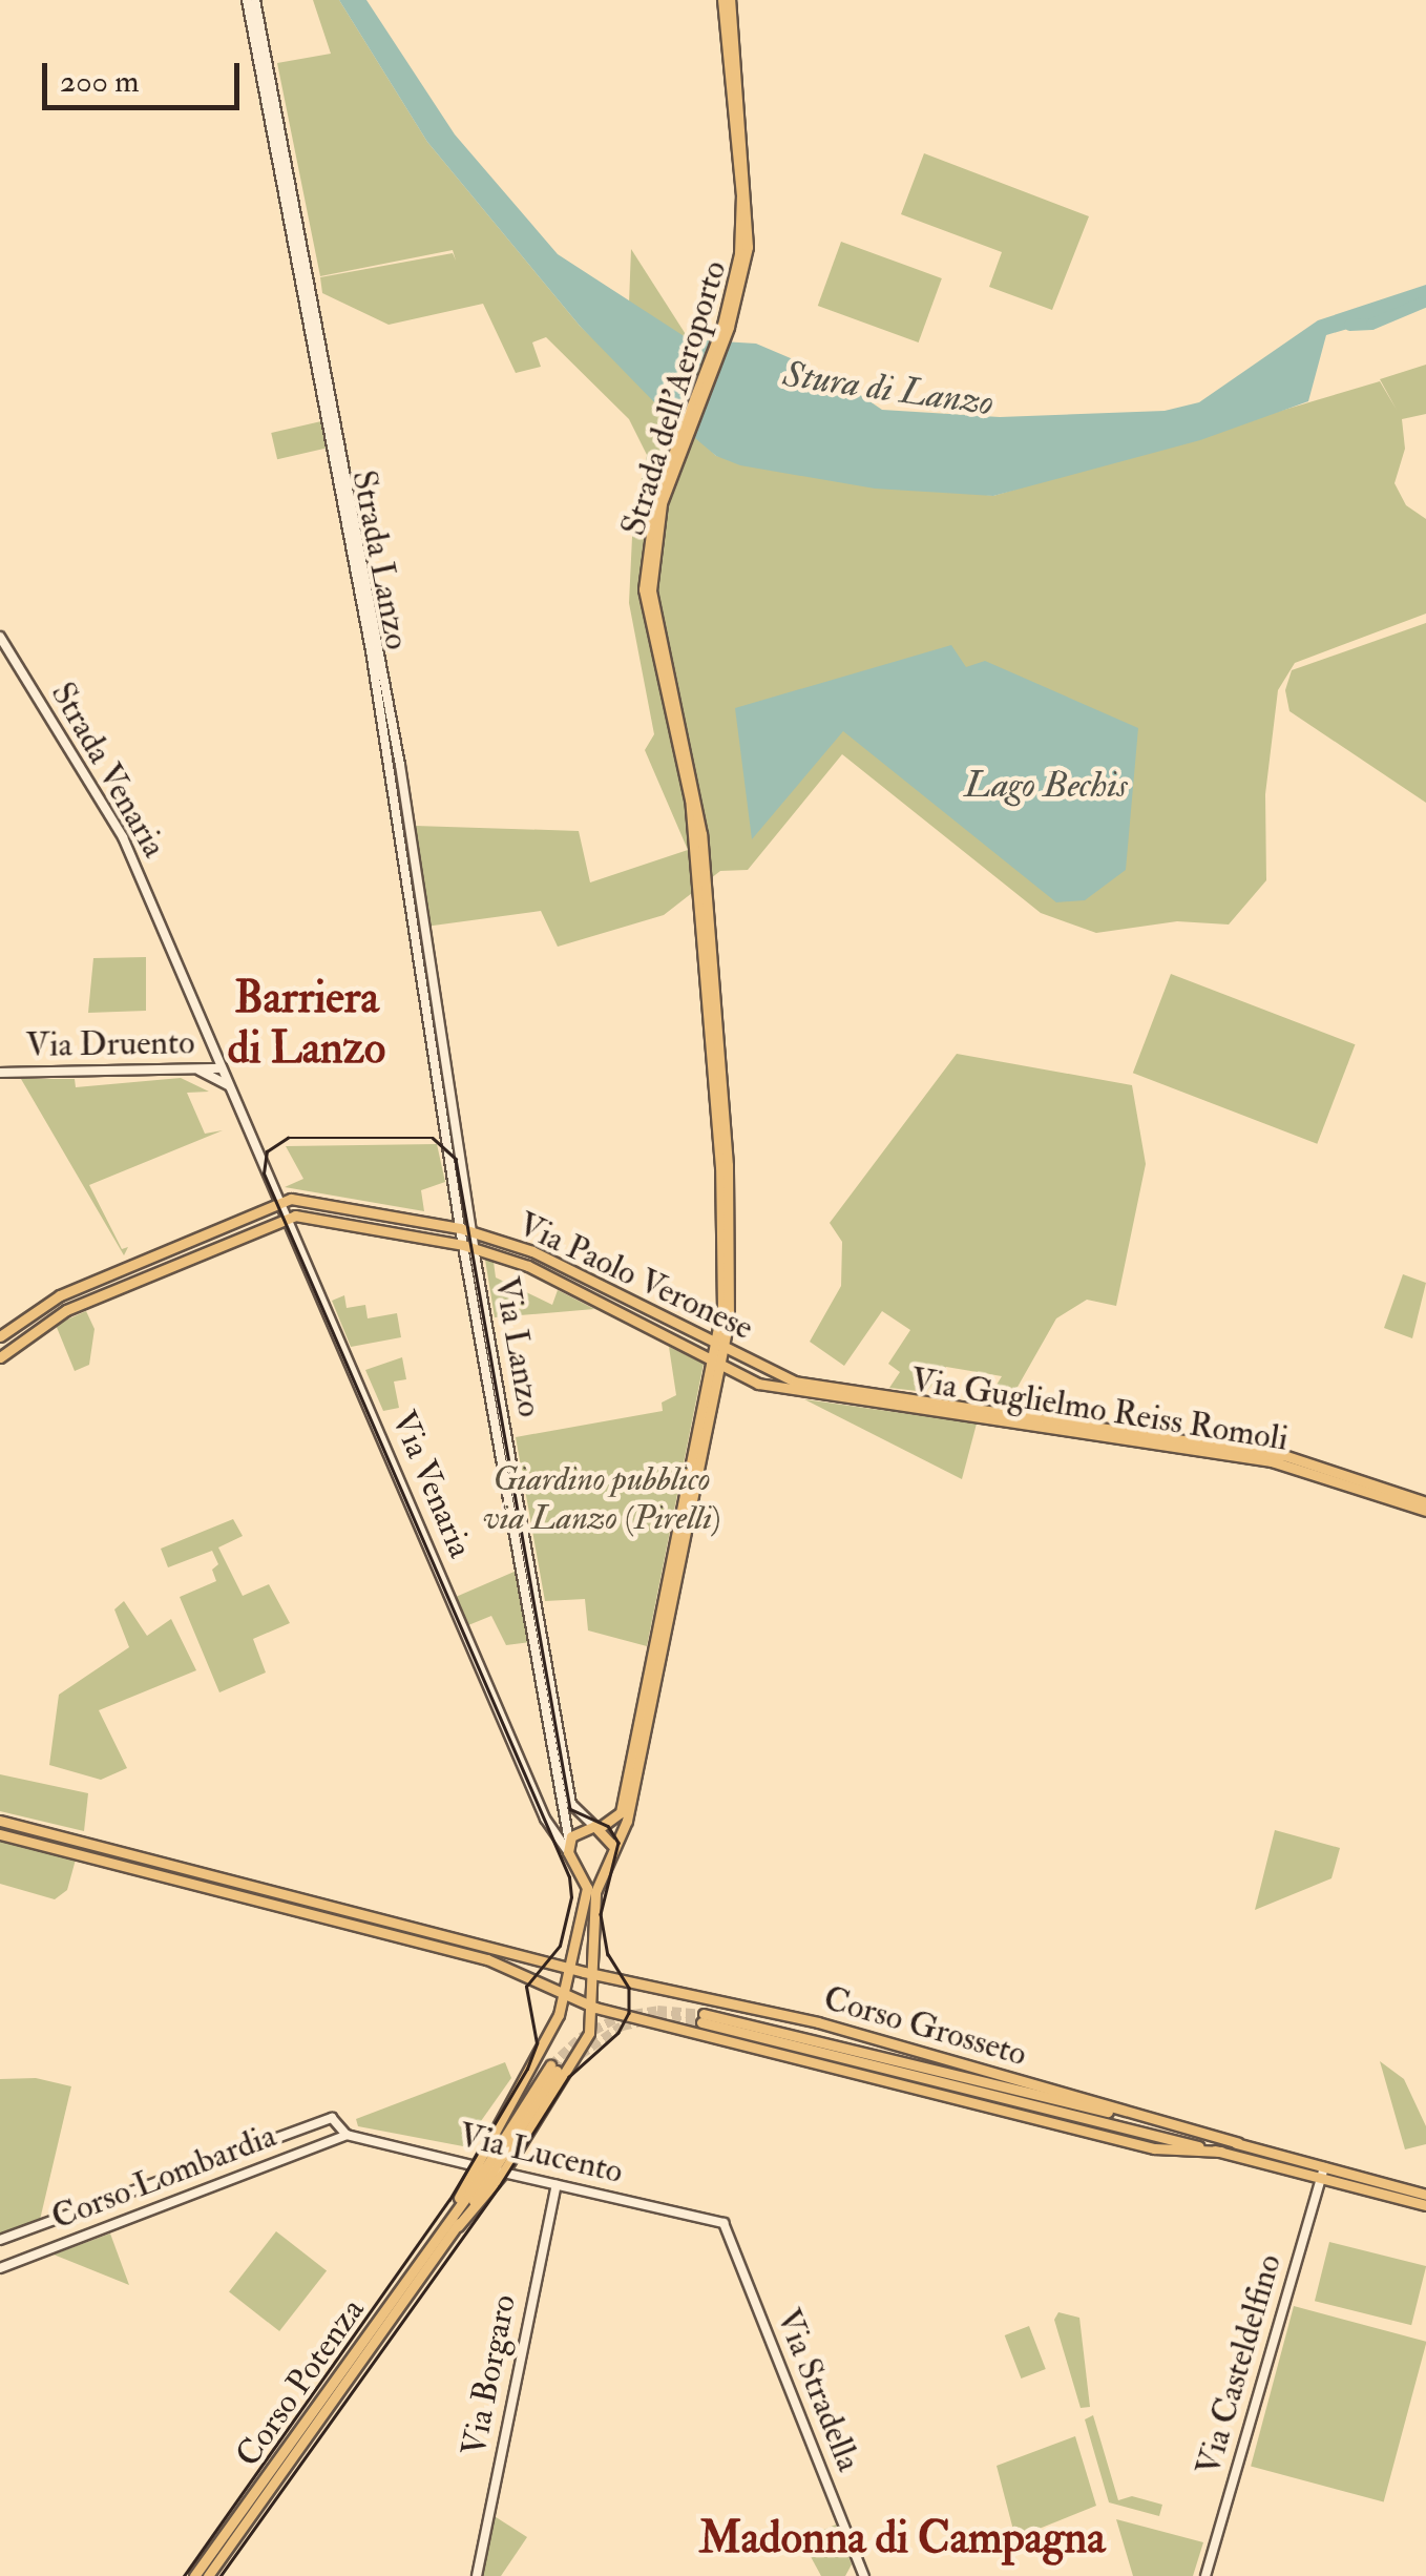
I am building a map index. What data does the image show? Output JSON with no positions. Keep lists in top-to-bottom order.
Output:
{
  "streets": {
    "main road": [
      "Strada dell'Aeroporto",
      "Via Paolo Veronese",
      "Via Guglielmo Reiss Romoli",
      "Corso Grosseto",
      "Corso Potenza"
    ],
    "street": [
      "Strada Lanzo",
      "Strada Venaria",
      "Via Druento",
      "Via Lanzo",
      "Via Venaria",
      "Via Lucento",
      "Corso Lombardia",
      "Via Casteldelfino",
      "Via Borgaro",
      "Via Stradella"
    ]
  },
  "crossings": [
    ["Strada dell'Aeroporto", "Via Paolo Veronese"],
    ["Strada Lanzo", "Via Lanzo"],
    ["Strada Venaria", "Via Druento"],
    ["Strada Venaria", "Via Venaria"],
    ["Via Paolo Veronese", "Via Lanzo"],
    ["Via Paolo Veronese", "Via Guglielmo Reiss Romoli"],
    ["Via Paolo Veronese", "Via Venaria"],
    ["Via Lanzo", "Via Venaria"],
    ["Via Lanzo", "Corso Potenza"],
    ["Via Venaria", "Corso Potenza"],
    ["Corso Grosseto", "Via Casteldelfino"],
    ["Corso Grosseto", "Corso Potenza"],
    ["Via Lucento", "Corso Lombardia"],
    ["Via Lucento", "Via Borgaro"],
    ["Via Lucento", "Corso Potenza"],
    ["Via Lucento", "Via Stradella"]
  ],
  "districts": ["Barriera di Lanzo", "Madonna di Campagna"],
  "water": ["Stura di Lanzo", "Lago Bechis"],
  "parks": ["Giardino pubblico via Lanzo (Pirelli)"],
  "scale_bar": "200 m"
}
